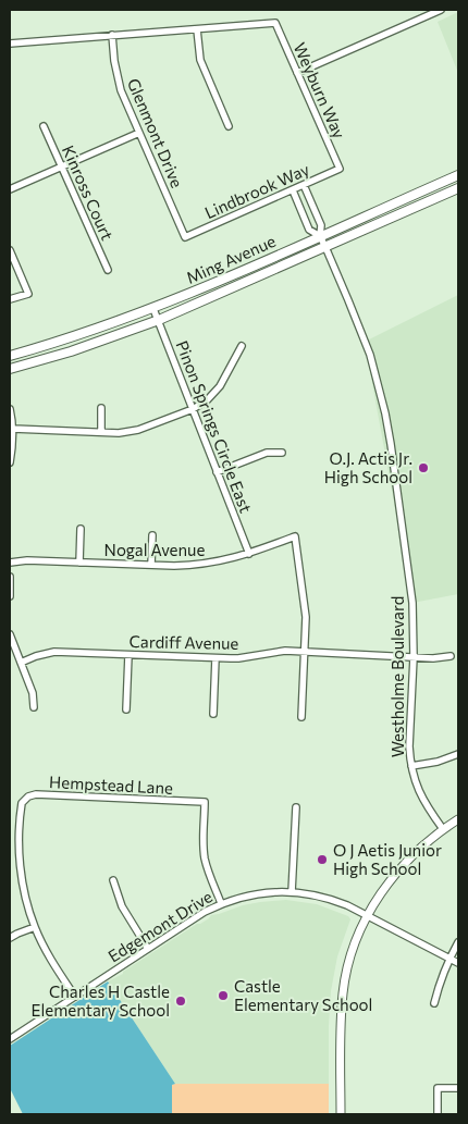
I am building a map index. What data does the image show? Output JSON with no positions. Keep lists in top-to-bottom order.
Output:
{
  "streets": {
    "main road": ["Ming Avenue"],
    "street": [
      "Weyburn Way",
      "Glenmont Drive",
      "Lindbrook Way",
      "Kinross Court",
      "Pinon Springs Circle East",
      "Nogal Avenue",
      "Cardiff Avenue",
      "Westholme Boulevard",
      "Hempstead Lane",
      "Edgemont Drive"
    ]
  },
  "crossings": [
    ["Weyburn Way", "Lindbrook Way"],
    ["Glenmont Drive", "Lindbrook Way"],
    ["Lindbrook Way", "Westholme Boulevard"],
    ["Ming Avenue", "Pinon Springs Circle East"],
    ["Ming Avenue", "Westholme Boulevard"],
    ["Pinon Springs Circle East", "Nogal Avenue"],
    ["Nogal Avenue", "Cardiff Avenue"],
    ["Cardiff Avenue", "Westholme Boulevard"],
    ["Hempstead Lane", "Edgemont Drive"]
  ],
  "places": [
    "O.J. Actis Jr. High School",
    "O J Aetis Junior High School",
    "Castle Elementary School",
    "Charles H Castle Elementary School"
  ]
}
